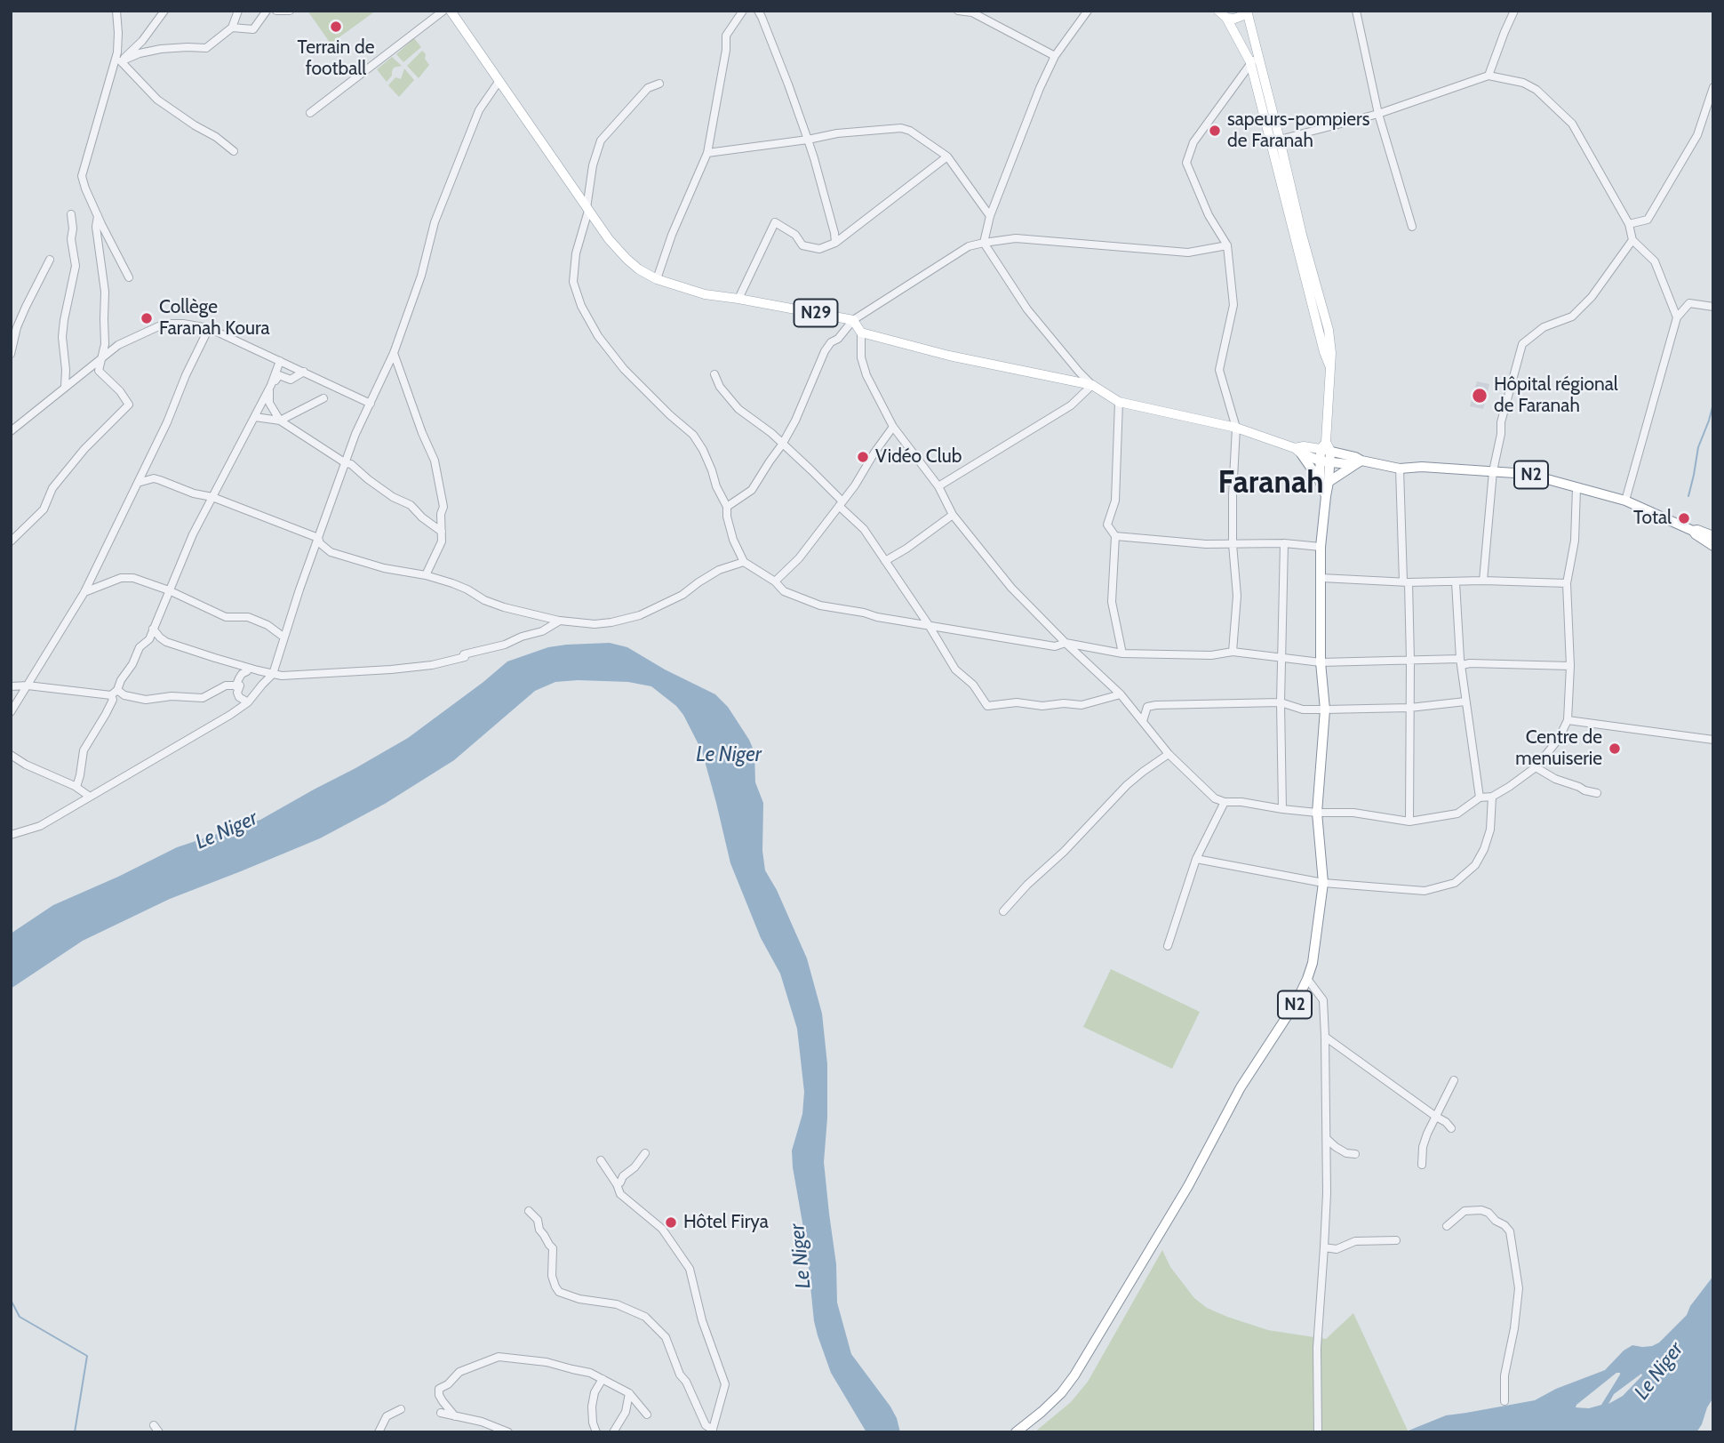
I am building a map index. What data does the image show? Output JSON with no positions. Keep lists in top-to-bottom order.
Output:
{
  "streets": {
    "highway": ["N2"],
    "main road": ["N29"]
  },
  "crossings": [
    ["N29", "N2"]
  ],
  "districts": ["Faranah"],
  "water": ["Le Niger"],
  "places": [
    "Terrain de football",
    "sapeurs-pompiers de Faranah",
    "Collège Faranah Koura",
    "Hôpital régional de Faranah",
    "Vidéo Club",
    "Total",
    "Centre de menuiserie",
    "Hôtel Firya"
  ]
}
